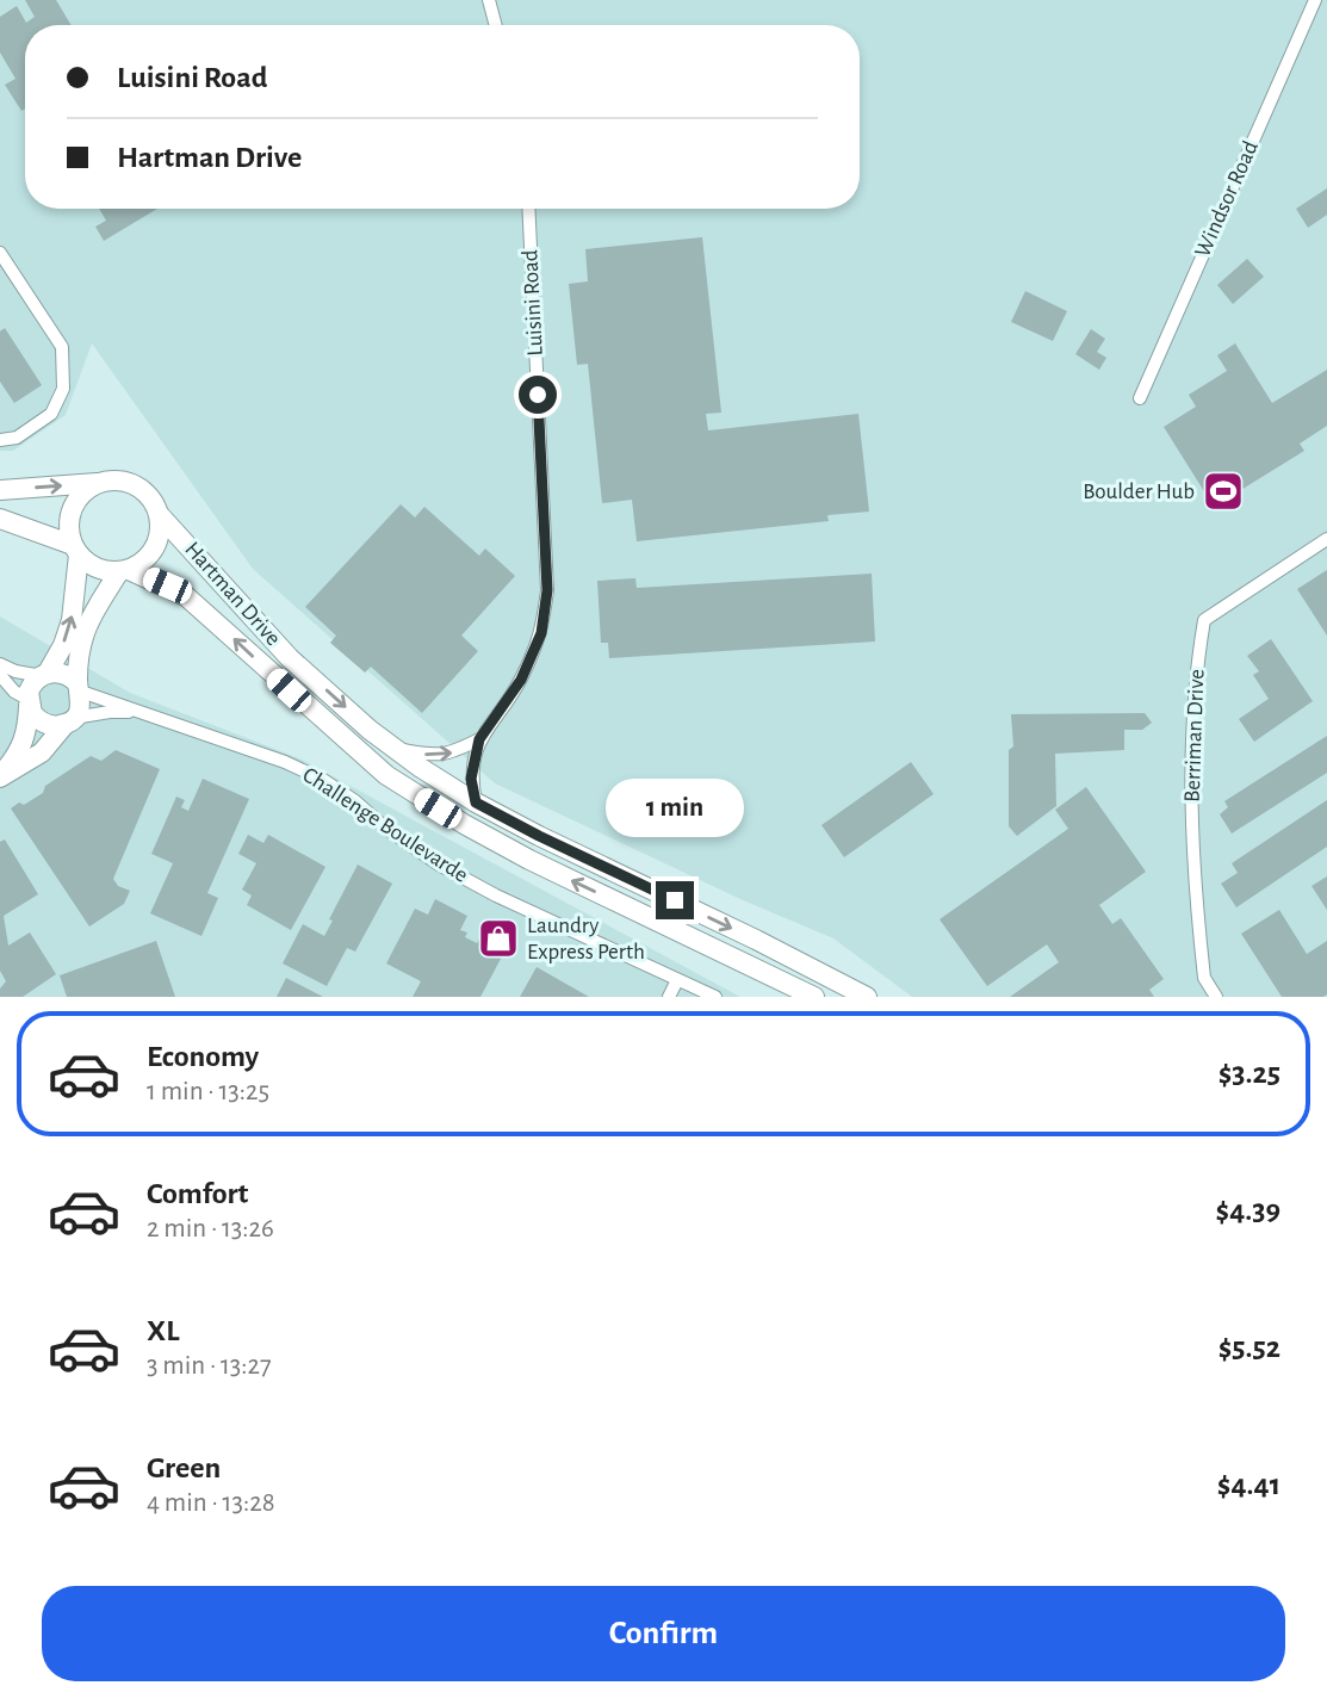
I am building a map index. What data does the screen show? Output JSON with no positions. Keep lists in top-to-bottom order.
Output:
{
  "streets": {
    "main road": ["Hartman Drive"],
    "street": [
      "Windsor Road",
      "Luisini Road",
      "Berriman Drive",
      "Challenge Boulevarde"
    ]
  },
  "crossings": [
    ["Luisini Road", "Hartman Drive"]
  ],
  "places": {
    "sports": ["Boulder Hub"],
    "shop": ["Laundry Express Perth"]
  },
  "page": {
    "banner": ["Luisini Road", "Hartman Drive"],
    "bubble": "1 min",
    "list": [
      {
        "name": "Economy",
        "note": "1 min · 13:25",
        "value": "$3.25"
      },
      {
        "name": "Comfort",
        "note": "2 min · 13:26",
        "value": "$4.39"
      },
      {
        "name": "XL",
        "note": "3 min · 13:27",
        "value": "$5.52"
      },
      {
        "name": "Green",
        "note": "4 min · 13:28",
        "value": "$4.41"
      }
    ],
    "buttons": "Confirm"
  }
}
